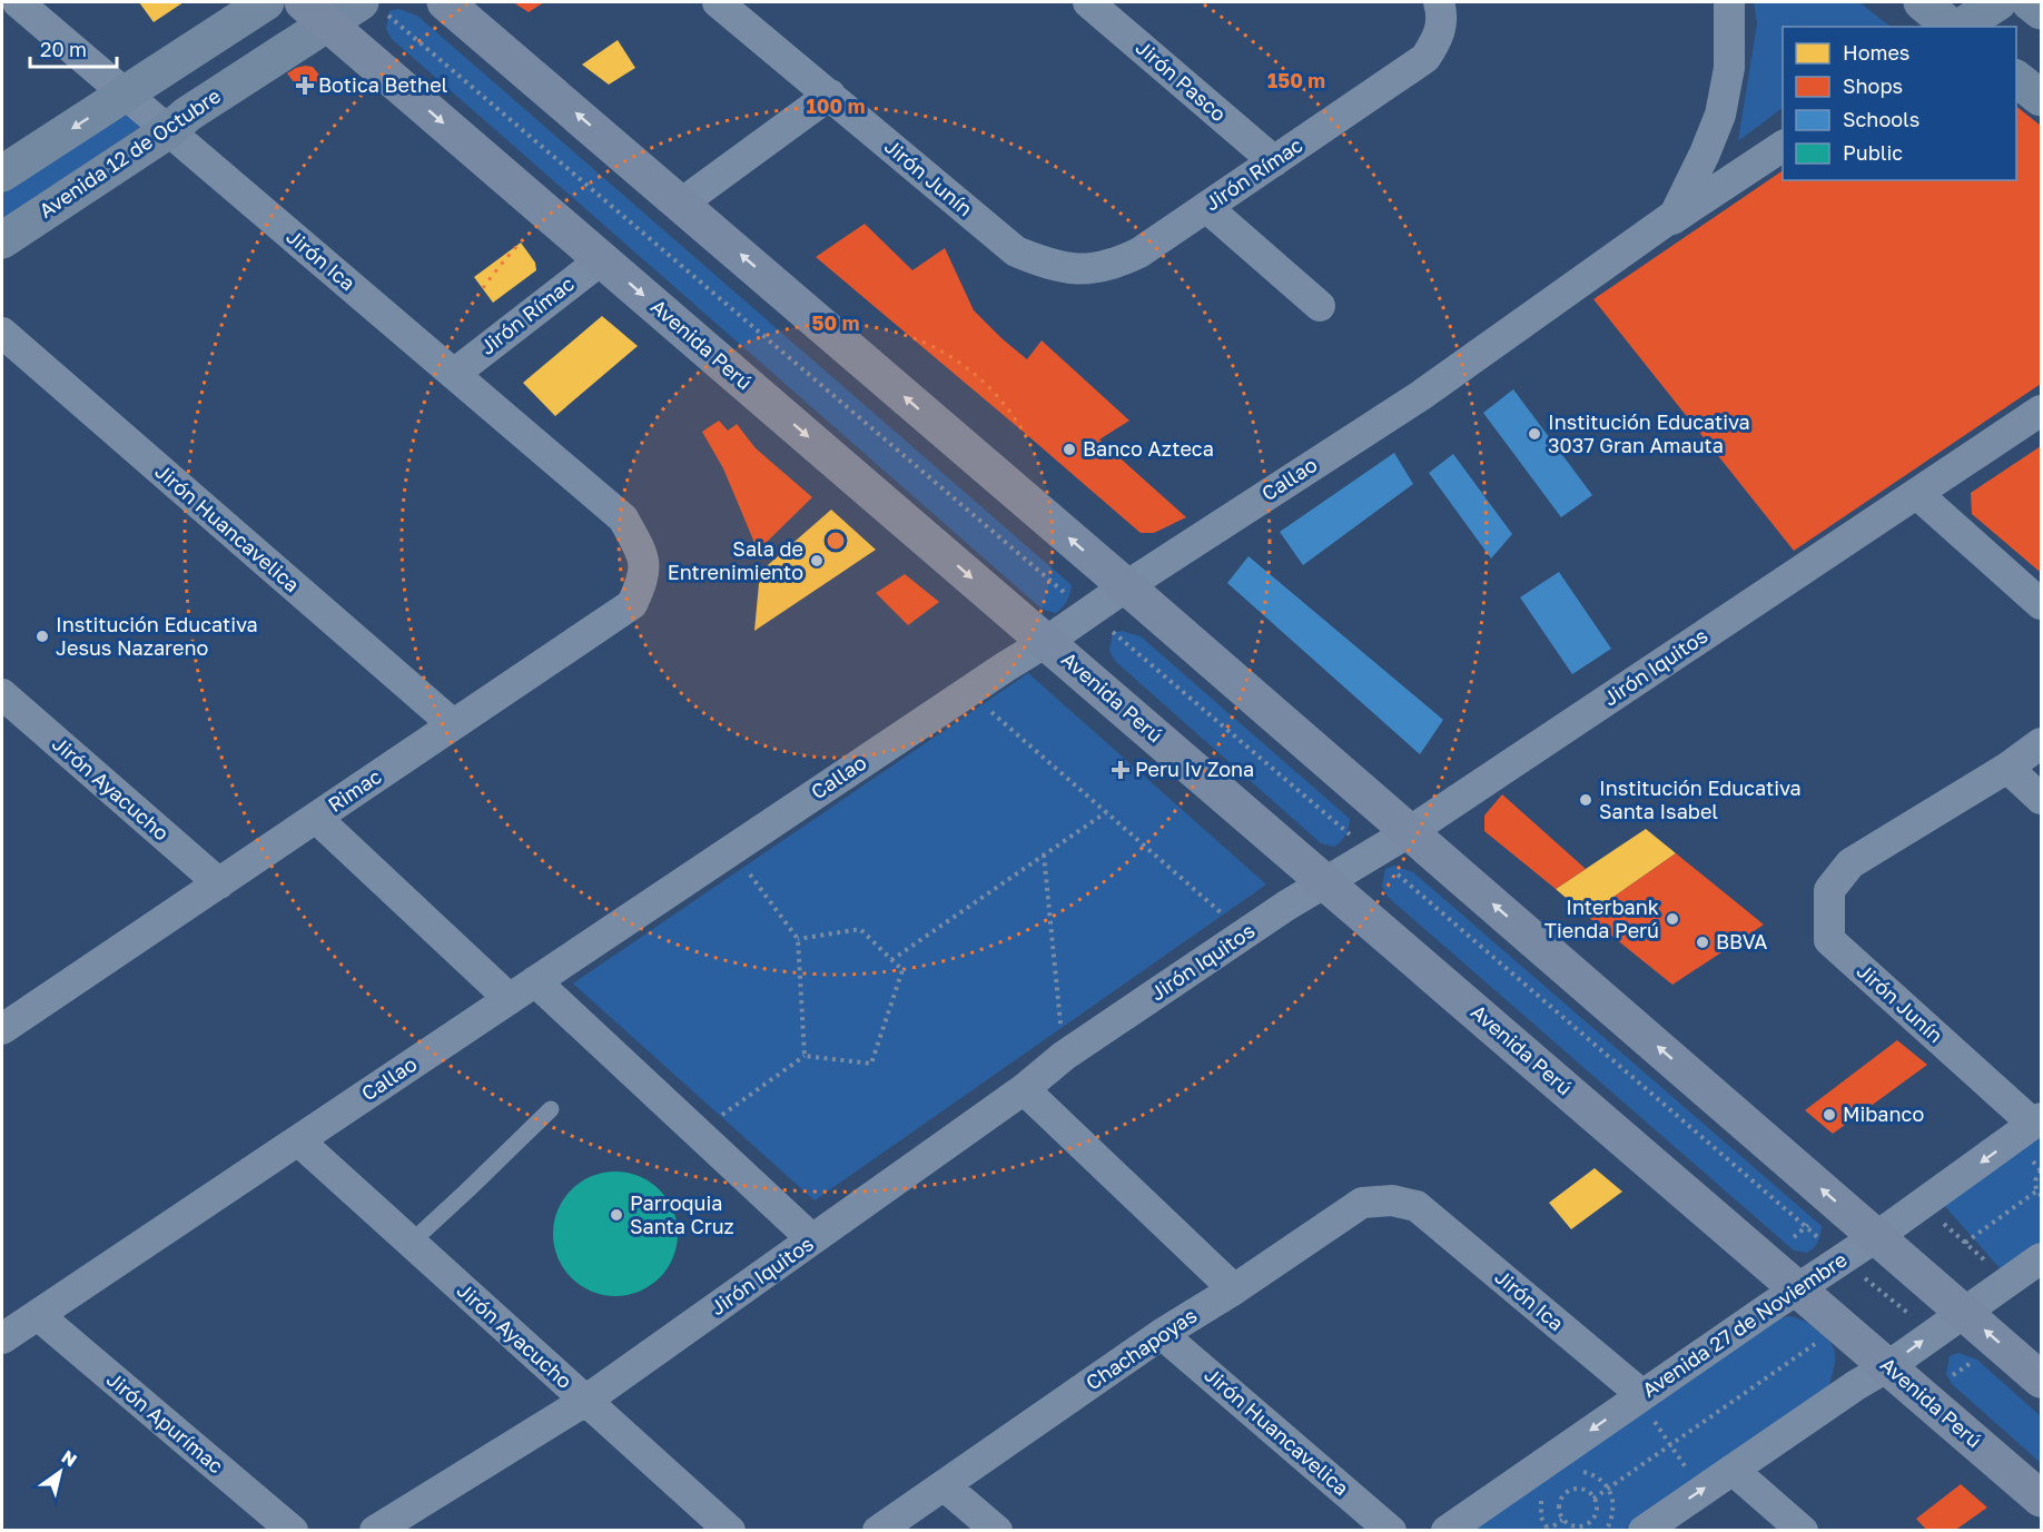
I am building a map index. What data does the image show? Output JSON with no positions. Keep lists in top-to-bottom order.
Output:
{
  "streets": {
    "main road": ["Avenida 12 de Octubre", "Avenida Perú"],
    "street": [
      "Jirón Pasco",
      "Jirón Rímac",
      "Jirón Junín",
      "Jirón Ica",
      "Callao",
      "Jirón Huancavelica",
      "Jirón Iquitos",
      "Jirón Ayacucho",
      "Rimac",
      "Avenida 27 de Noviembre",
      "Chachapoyas",
      "Jirón Apurímac"
    ]
  },
  "crossings": [
    ["Jirón Pasco", "Jirón Rímac"],
    ["Avenida 12 de Octubre", "Jirón Ica"],
    ["Avenida 12 de Octubre", "Avenida Perú"],
    ["Jirón Rímac", "Jirón Junín"],
    ["Jirón Rímac", "Jirón Ica"],
    ["Jirón Rímac", "Avenida Perú"],
    ["Jirón Junín", "Avenida 27 de Noviembre"],
    ["Jirón Ica", "Rimac"],
    ["Jirón Ica", "Avenida 27 de Noviembre"],
    ["Jirón Ica", "Chachapoyas"],
    ["Avenida Perú", "Callao"],
    ["Avenida Perú", "Jirón Iquitos"],
    ["Avenida Perú", "Avenida 27 de Noviembre"],
    ["Callao", "Jirón Ayacucho"],
    ["Callao", "Jirón Apurímac"],
    ["Jirón Huancavelica", "Rimac"],
    ["Jirón Huancavelica", "Chachapoyas"],
    ["Jirón Iquitos", "Jirón Ayacucho"],
    ["Jirón Ayacucho", "Rimac"]
  ],
  "places": {
    "health": ["Botica Bethel", "Peru Iv Zona"],
    "other": [
      "Institución Educativa 3037 Gran Amauta",
      "Banco Azteca",
      "Sala de Entrenimiento",
      "Institución Educativa Jesus Nazareno",
      "Institución Educativa Santa Isabel",
      "Interbank Tienda Perú",
      "BBVA",
      "Mibanco",
      "Parroquia Santa Cruz"
    ]
  },
  "legend": [
    "Homes",
    "Shops",
    "Schools",
    "Public"
  ],
  "scale_bar": "20 m",
  "north": "top right",
  "rings": ["150 m", "100 m", "50 m"]
}
